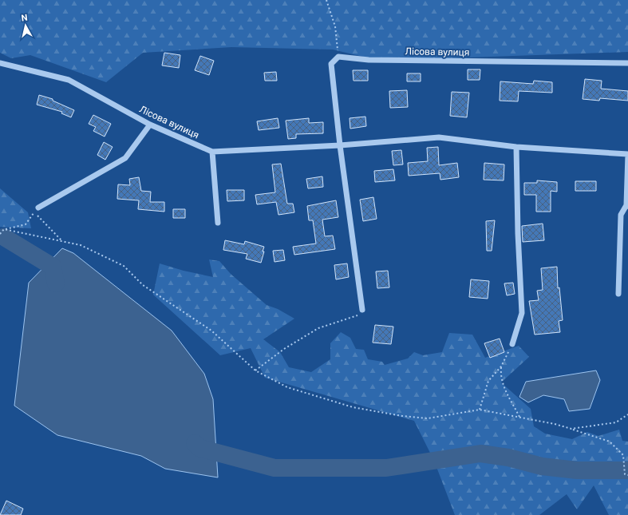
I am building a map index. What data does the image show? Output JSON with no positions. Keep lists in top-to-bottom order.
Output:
{
  "streets": {
    "street": ["Лісова вулиця"]
  },
  "north": "top"
}
